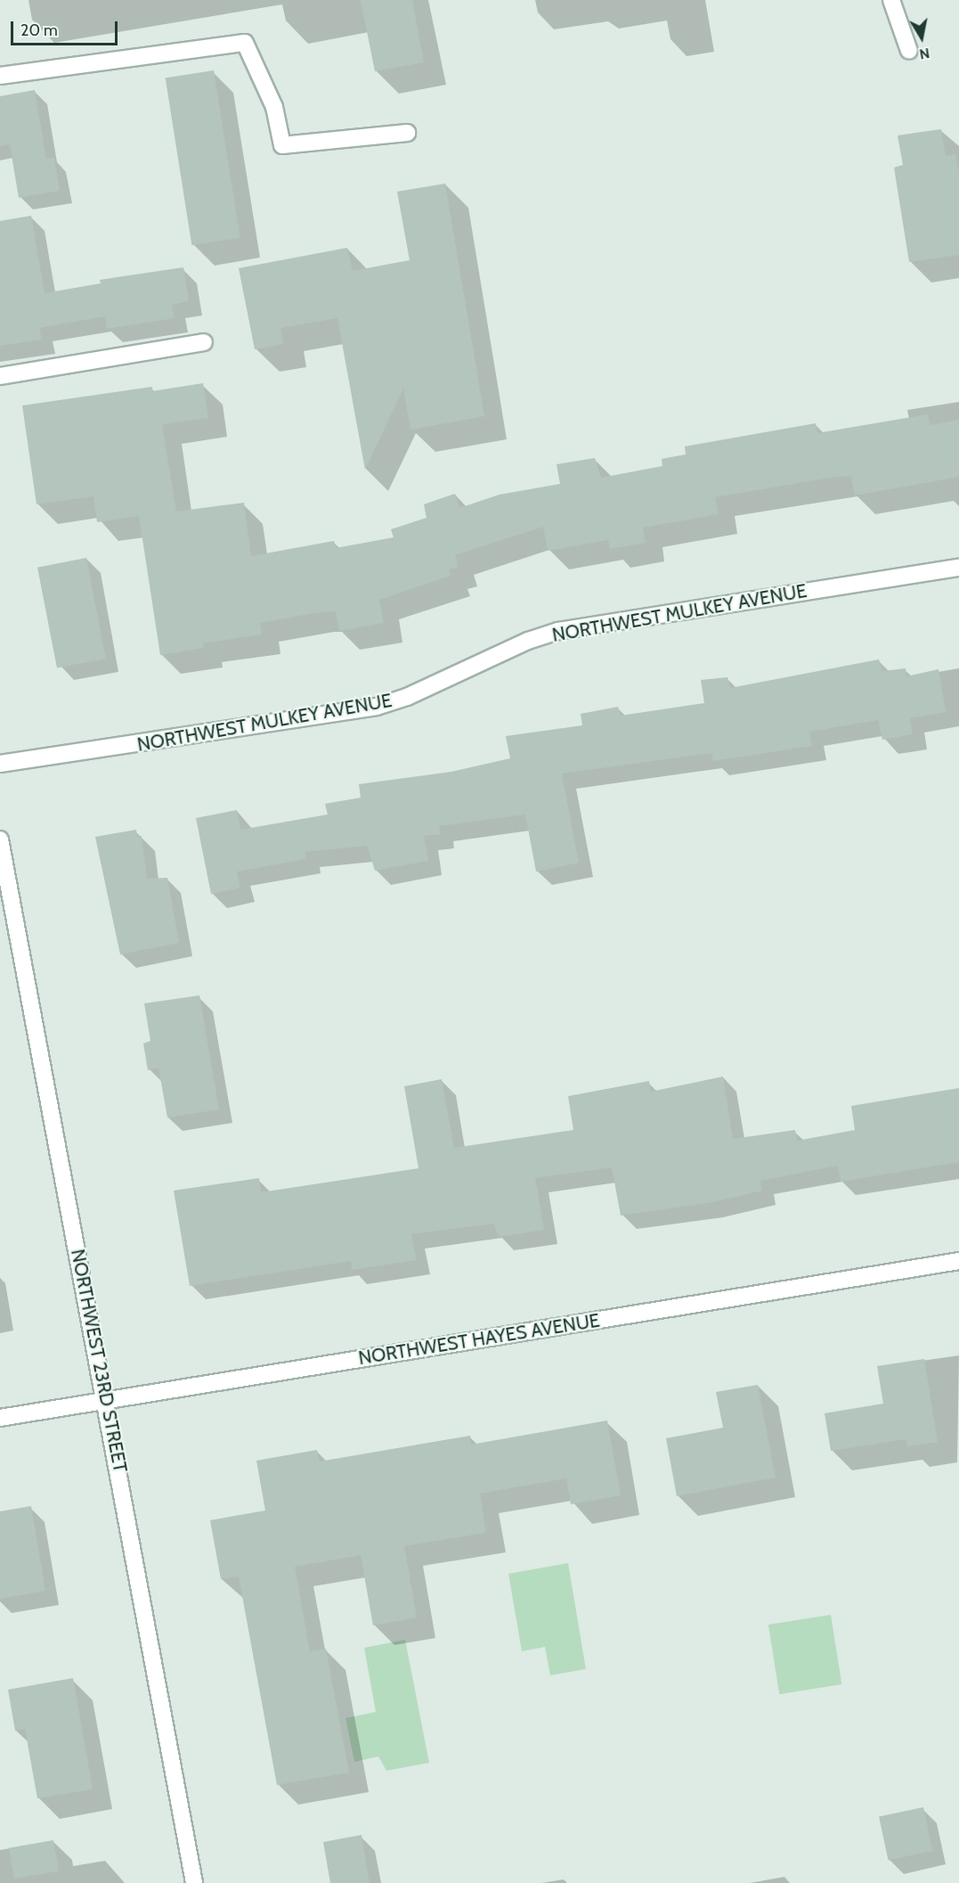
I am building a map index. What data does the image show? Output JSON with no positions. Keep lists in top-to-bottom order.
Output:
{
  "streets": {
    "street": ["NORTHWEST MULKEY AVENUE", "NORTHWEST HAYES AVENUE", "NORTHWEST 23RD STREET"]
  },
  "crossings": [
    ["NORTHWEST HAYES AVENUE", "NORTHWEST 23RD STREET"]
  ],
  "scale_bar": "20 m",
  "north": "bottom"
}
